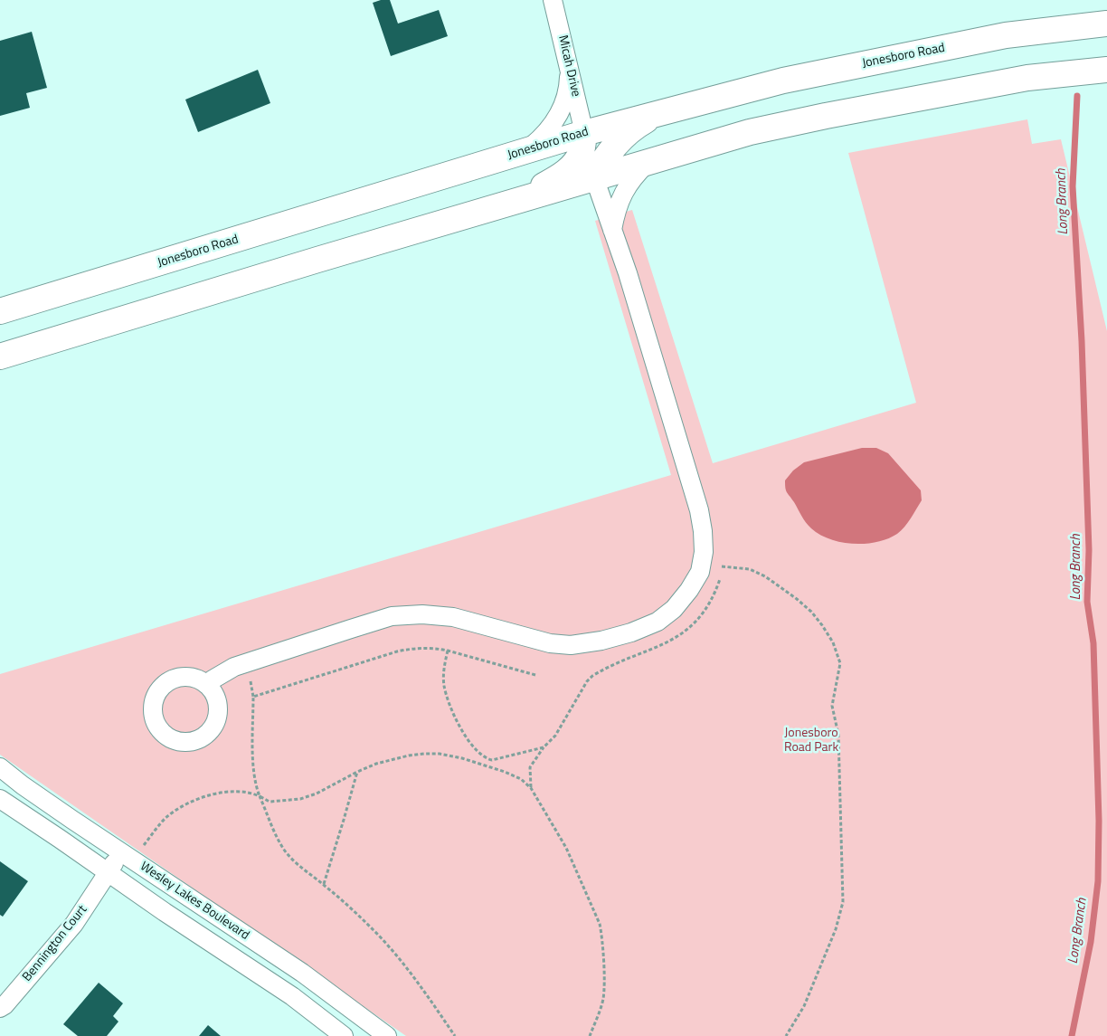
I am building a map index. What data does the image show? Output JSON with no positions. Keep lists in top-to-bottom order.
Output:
{
  "streets": {
    "main road": ["Jonesboro Road"],
    "street": ["Micah Drive", "Wesley Lakes Boulevard", "Bennington Court"]
  },
  "crossings": [
    ["Jonesboro Road", "Micah Drive"],
    ["Wesley Lakes Boulevard", "Bennington Court"]
  ],
  "water": ["Long Branch"],
  "parks": ["Jonesboro Road Park"]
}
